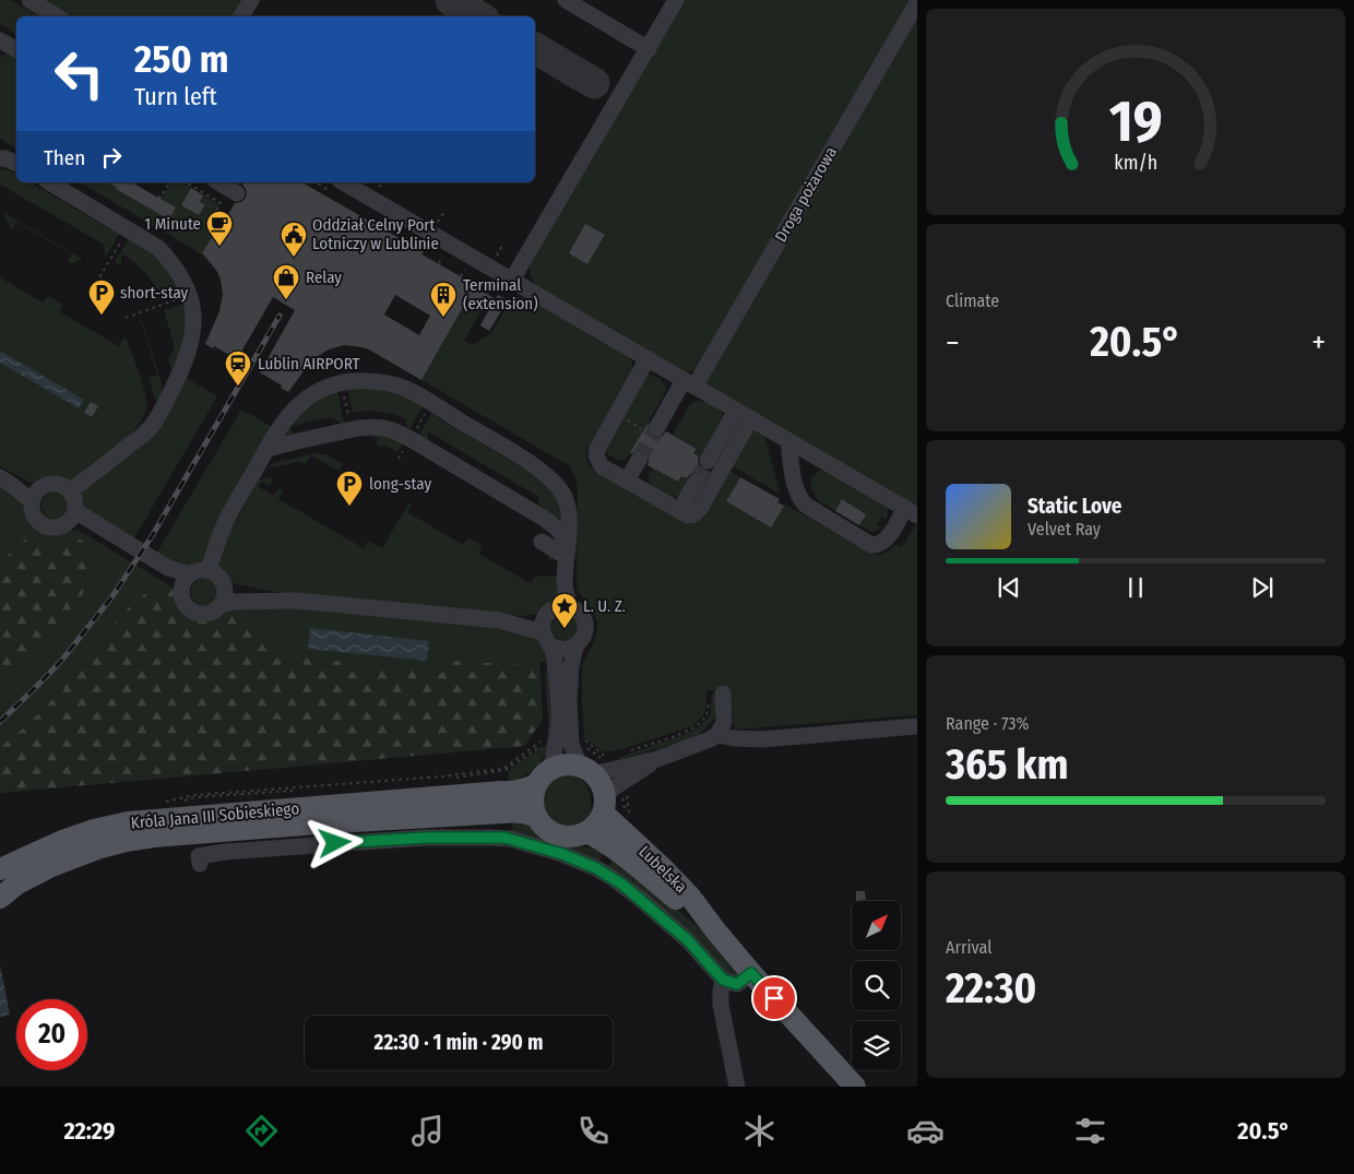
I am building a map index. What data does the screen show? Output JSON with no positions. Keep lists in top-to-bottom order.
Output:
{
  "streets": {
    "main road": ["Króla Jana III Sobieskiego", "Lubelska"],
    "street": ["Droga pożarowa"]
  },
  "crossings": [
    ["Króla Jana III Sobieskiego", "Lubelska"]
  ],
  "places": {
    "cafe": ["1 Minute"],
    "public building": ["Oddział Celny Port Lotniczy w Lublinie"],
    "shop": ["Relay"],
    "parking": ["short-stay", "long-stay"],
    "building": ["Terminal (extension)"],
    "station": ["Lublin AIRPORT"],
    "place": ["L. U. Z."]
  },
  "north": "top right",
  "page": {
    "turn": ["250 m", "Turn left"],
    "then": "Then",
    "tile": [
      "Climate",
      ["Range · 73%", "365 km"],
      ["Arrival", "22:30"]
    ],
    "heat": ["−", "20.5°", "+"],
    "song": ["Static Love", "Velvet Ray"],
    "limit": "20",
    "trip": "22:30 · 1 min · 290 m",
    "tabs": ["22:29", "20.5°"],
    "gauge": ["19", "km/h"]
  }
}
